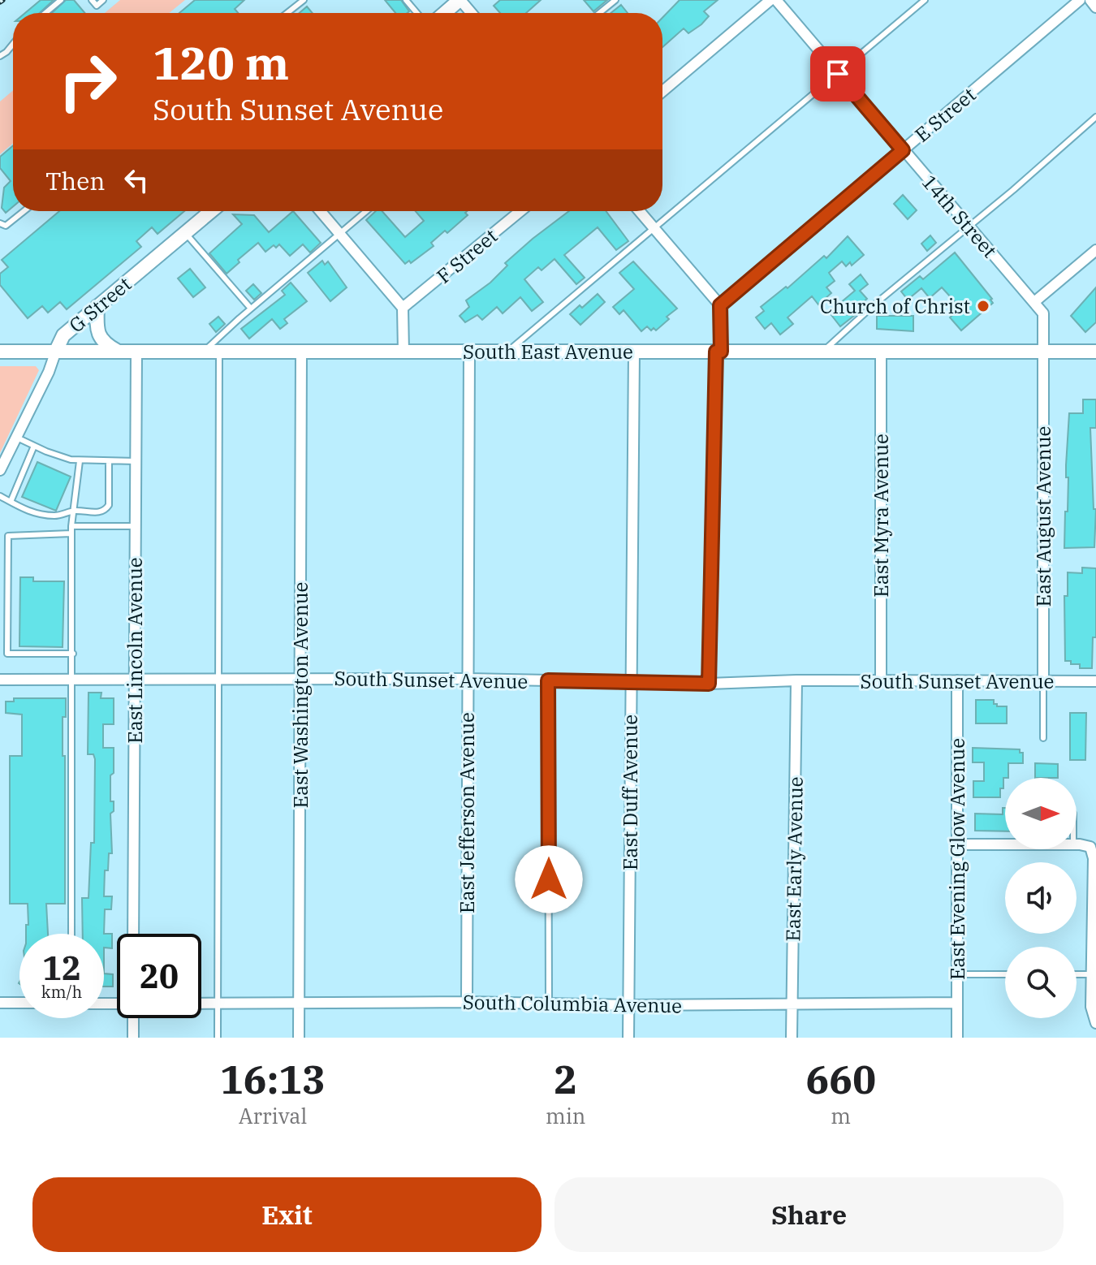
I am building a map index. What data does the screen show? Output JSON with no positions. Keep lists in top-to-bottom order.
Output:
{
  "streets": {
    "street": [
      "E Street",
      "14th Street",
      "F Street",
      "G Street",
      "South East Avenue",
      "East Myra Avenue",
      "East August Avenue",
      "East Lincoln Avenue",
      "South Sunset Avenue",
      "East Washington Avenue",
      "East Duff Avenue",
      "East Jefferson Avenue",
      "East Early Avenue",
      "East Evening Glow Avenue",
      "South Columbia Avenue"
    ]
  },
  "crossings": [
    ["E Street", "14th Street"],
    ["14th Street", "South East Avenue"],
    ["14th Street", "East August Avenue"],
    ["G Street", "South East Avenue"],
    ["South East Avenue", "East Myra Avenue"],
    ["South East Avenue", "East August Avenue"],
    ["South East Avenue", "East Lincoln Avenue"],
    ["South East Avenue", "East Washington Avenue"],
    ["South East Avenue", "East Duff Avenue"],
    ["South East Avenue", "East Jefferson Avenue"],
    ["East Myra Avenue", "South Sunset Avenue"],
    ["East August Avenue", "South Sunset Avenue"],
    ["East Lincoln Avenue", "South Sunset Avenue"],
    ["South Sunset Avenue", "East Washington Avenue"],
    ["South Sunset Avenue", "East Duff Avenue"],
    ["South Sunset Avenue", "East Jefferson Avenue"],
    ["South Sunset Avenue", "East Early Avenue"],
    ["South Sunset Avenue", "East Evening Glow Avenue"],
    ["East Washington Avenue", "South Columbia Avenue"],
    ["East Duff Avenue", "South Columbia Avenue"],
    ["East Jefferson Avenue", "South Columbia Avenue"],
    ["East Early Avenue", "South Columbia Avenue"],
    ["East Evening Glow Avenue", "South Columbia Avenue"]
  ],
  "places": ["Church of Christ"],
  "north": "right",
  "page": {
    "turn": ["120 m", "South Sunset Avenue"],
    "then": "Then",
    "speed": "12 km/h",
    "limit": "20",
    "eta": [
      "16:13",
      "Arrival",
      "2",
      "min",
      "660",
      "m"
    ],
    "buttons": ["Exit", "Share"]
  }
}
